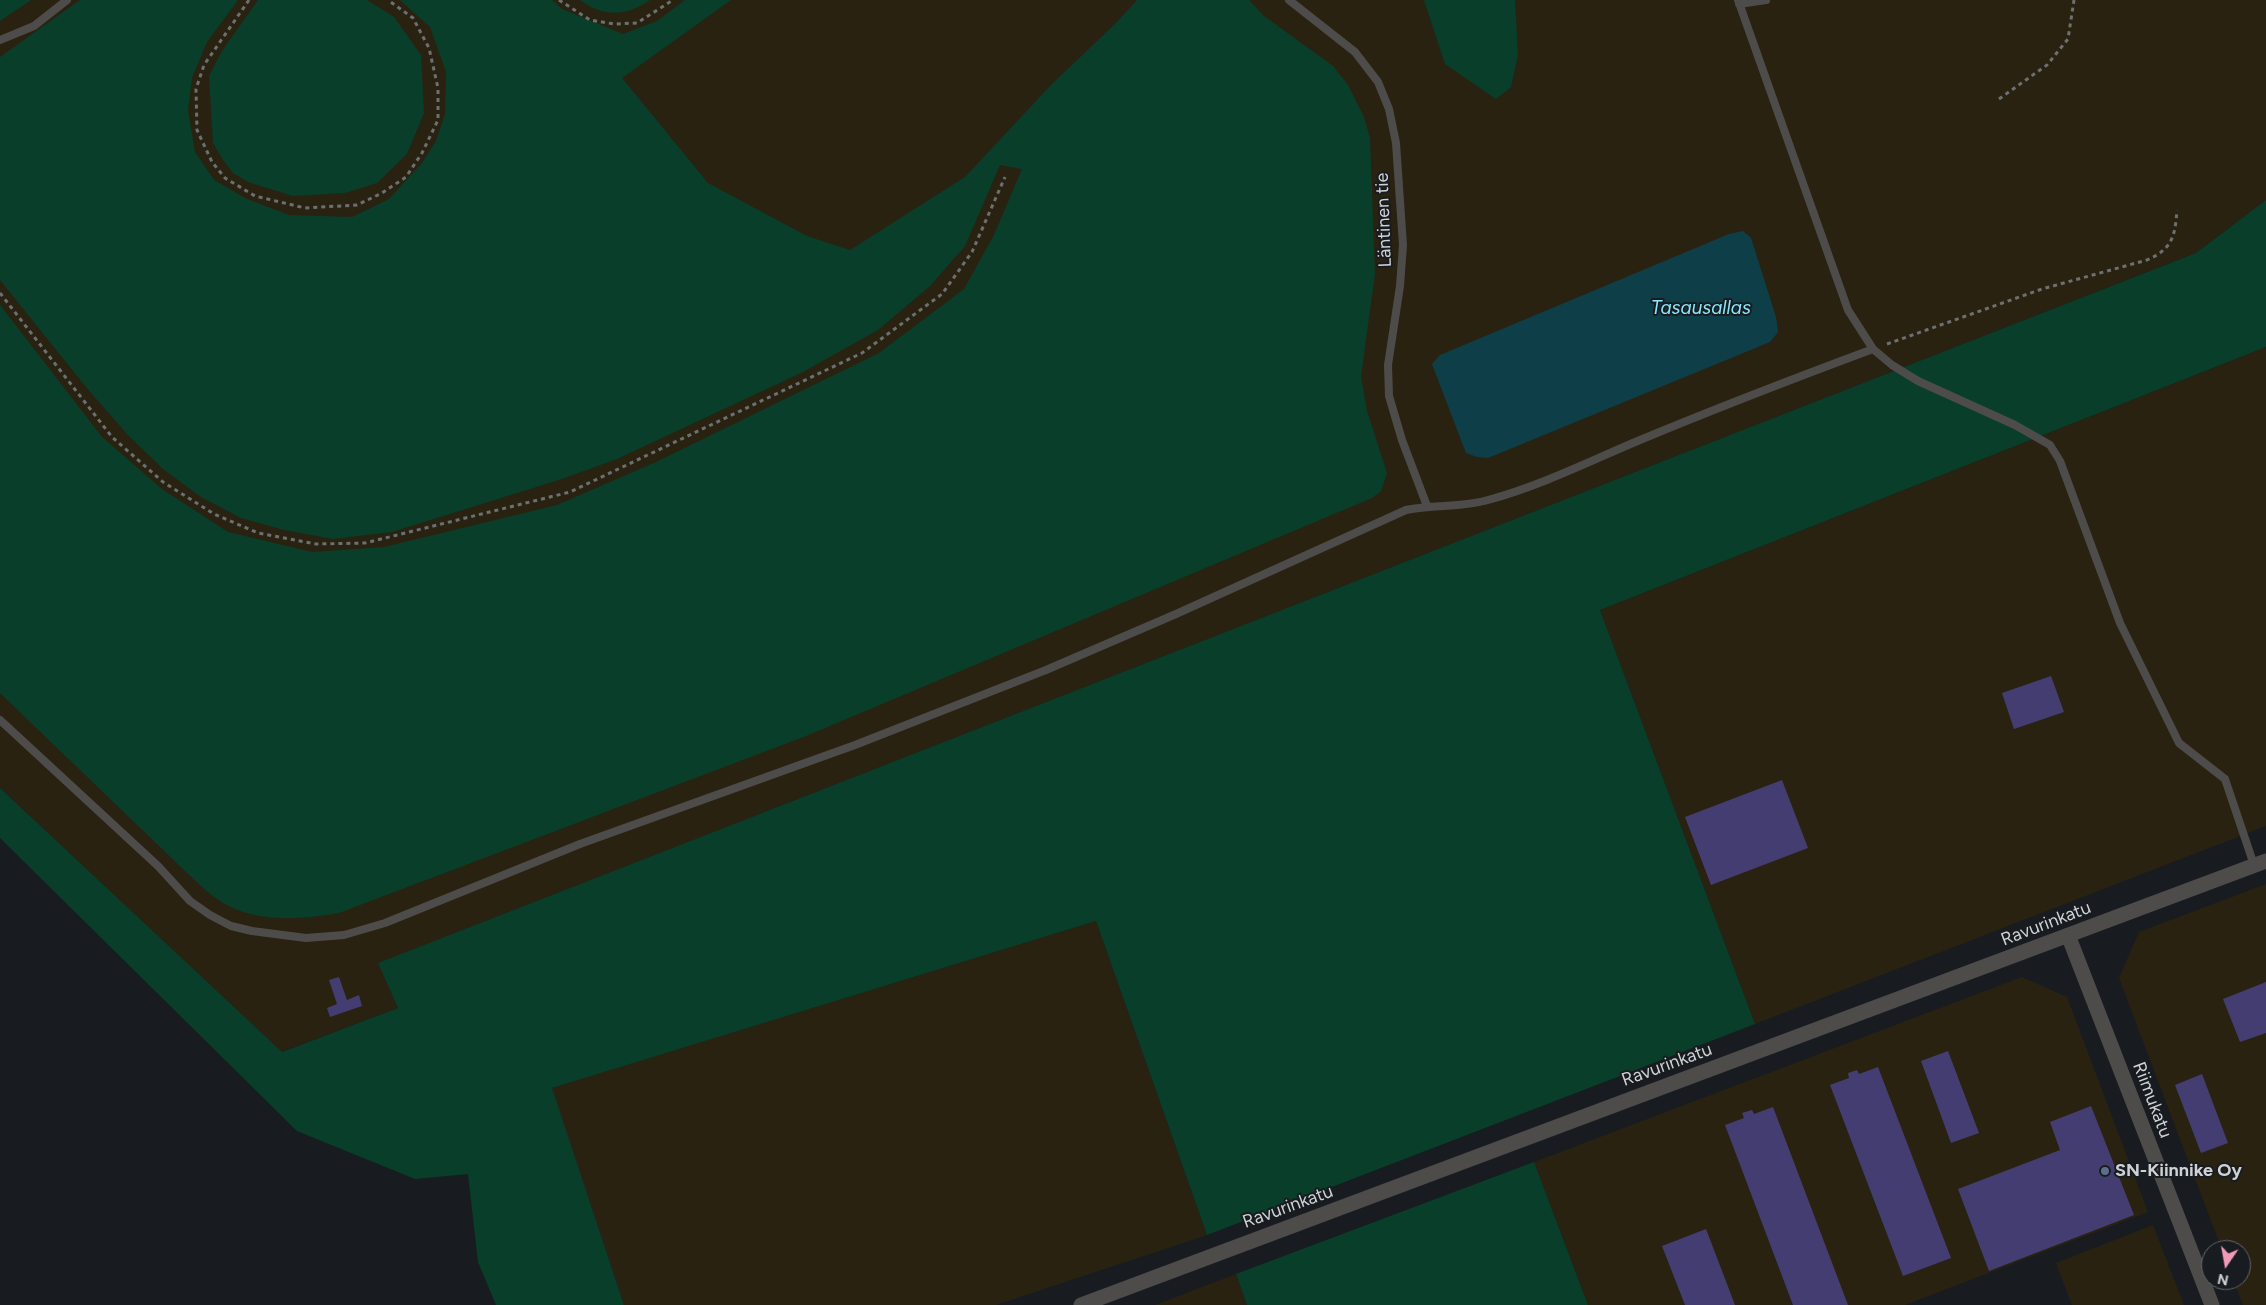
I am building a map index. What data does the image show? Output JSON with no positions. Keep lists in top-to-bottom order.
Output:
{
  "streets": {
    "street": ["Ravurinkatu", "Riimukatu"],
    "lane": ["Läntinen tie"]
  },
  "crossings": [
    ["Ravurinkatu", "Riimukatu"]
  ],
  "water": ["Tasausallas"],
  "places": ["SN-Kiinnike Oy"],
  "north": "bottom"
}
